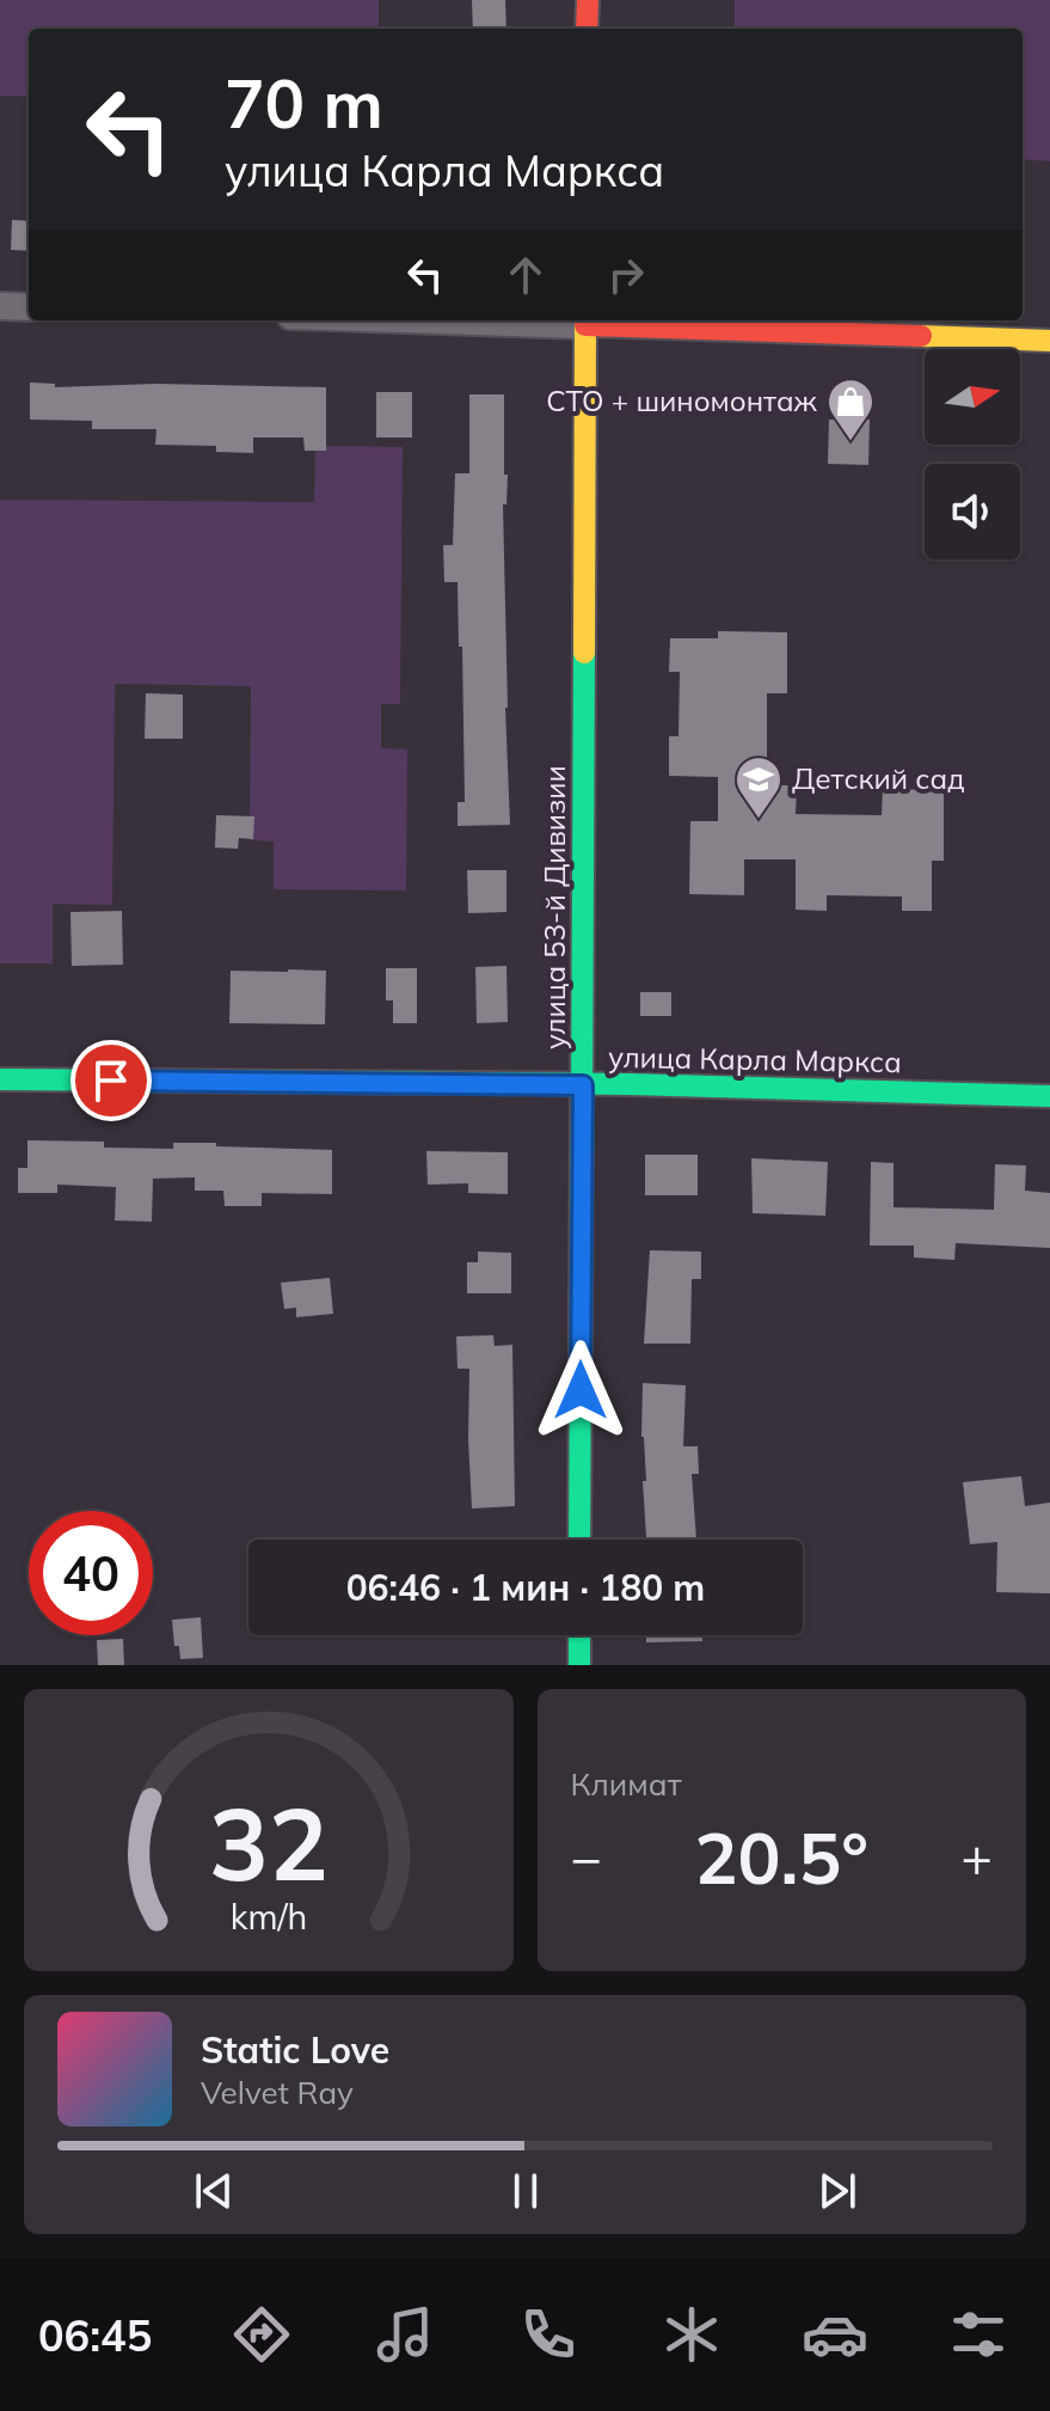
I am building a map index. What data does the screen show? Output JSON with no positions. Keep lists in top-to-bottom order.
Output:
{
  "streets": {
    "street": ["улица 53-й Дивизии", "улица Карла Маркса"]
  },
  "crossings": [
    ["улица 53-й Дивизии", "улица Карла Маркса"]
  ],
  "places": {
    "shop": ["СТО + шиномонтаж"],
    "school or university": ["Детский сад"]
  },
  "north": "right",
  "page": {
    "turn": ["70 m", "улица Карла Маркса"],
    "limit": "40",
    "trip": "06:46 · 1 мин · 180 m",
    "tile": "Климат",
    "heat": ["−", "20.5°", "+"],
    "song": ["Static Love", "Velvet Ray"],
    "tabs": "06:45",
    "gauge": ["32", "km/h"]
  }
}
